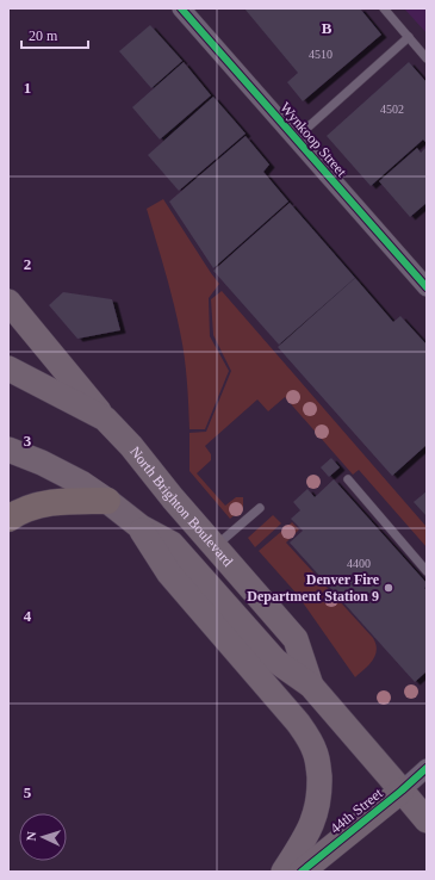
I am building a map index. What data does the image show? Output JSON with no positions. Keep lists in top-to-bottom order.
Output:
{
  "streets": {
    "main road": ["North Brighton Boulevard", "44th Street"],
    "street": ["Wynkoop Street"]
  },
  "crossings": [
    ["North Brighton Boulevard", "44th Street"]
  ],
  "places": ["Denver Fire Department Station 9"],
  "house_numbers": ["4510", "4502", "4400"],
  "scale_bar": "20 m",
  "north": "left",
  "grid": {
    "columns": ["B"],
    "rows": [
      "1",
      "2",
      "3",
      "4",
      "5"
    ]
  }
}
